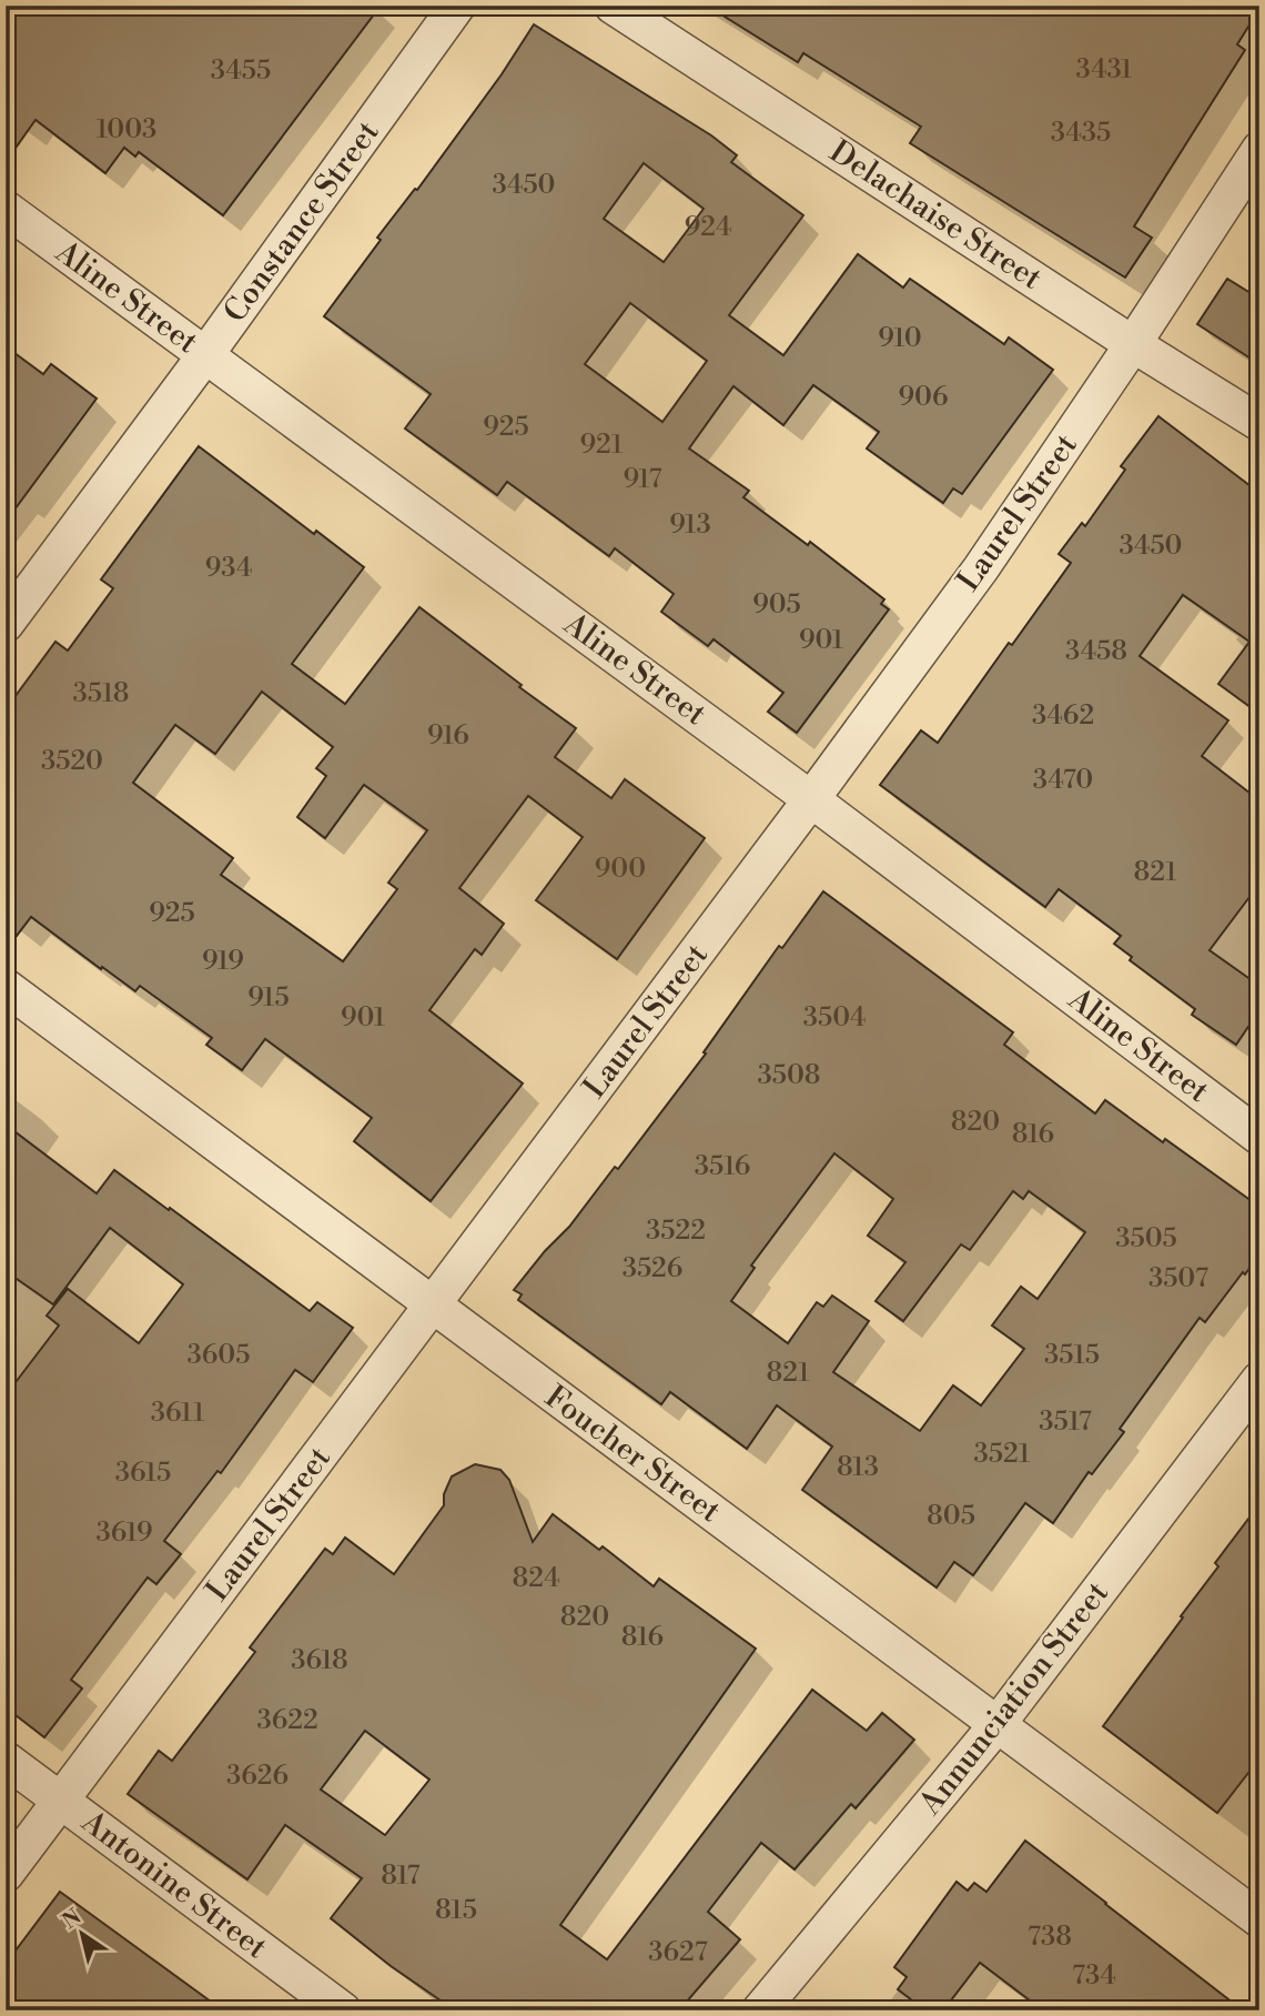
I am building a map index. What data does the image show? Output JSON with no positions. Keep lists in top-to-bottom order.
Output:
{
  "streets": {
    "street": [
      "Delachaise Street",
      "Constance Street",
      "Aline Street",
      "Laurel Street",
      "Foucher Street",
      "Annunciation Street",
      "Antonine Street"
    ]
  },
  "crossings": [
    ["Delachaise Street", "Laurel Street"],
    ["Constance Street", "Aline Street"],
    ["Aline Street", "Laurel Street"],
    ["Laurel Street", "Foucher Street"],
    ["Laurel Street", "Antonine Street"],
    ["Foucher Street", "Annunciation Street"]
  ],
  "house_numbers": [
    "3431",
    "3455",
    "1003",
    "3435",
    "3450",
    "924",
    "910",
    "906",
    "925",
    "921",
    "917",
    "913",
    "3450",
    "934",
    "905",
    "901",
    "3458",
    "3518",
    "3462",
    "916",
    "3520",
    "3470",
    "900",
    "821",
    "925",
    "919",
    "915",
    "901",
    "3504",
    "3508",
    "820",
    "816",
    "3516",
    "3522",
    "3505",
    "3526",
    "3507",
    "3605",
    "3515",
    "821",
    "3611",
    "3517",
    "3521",
    "813",
    "3615",
    "805",
    "3619",
    "824",
    "820",
    "816",
    "3618",
    "3622",
    "3626",
    "817",
    "815",
    "738",
    "3627",
    "734"
  ],
  "north": "top left"
}
